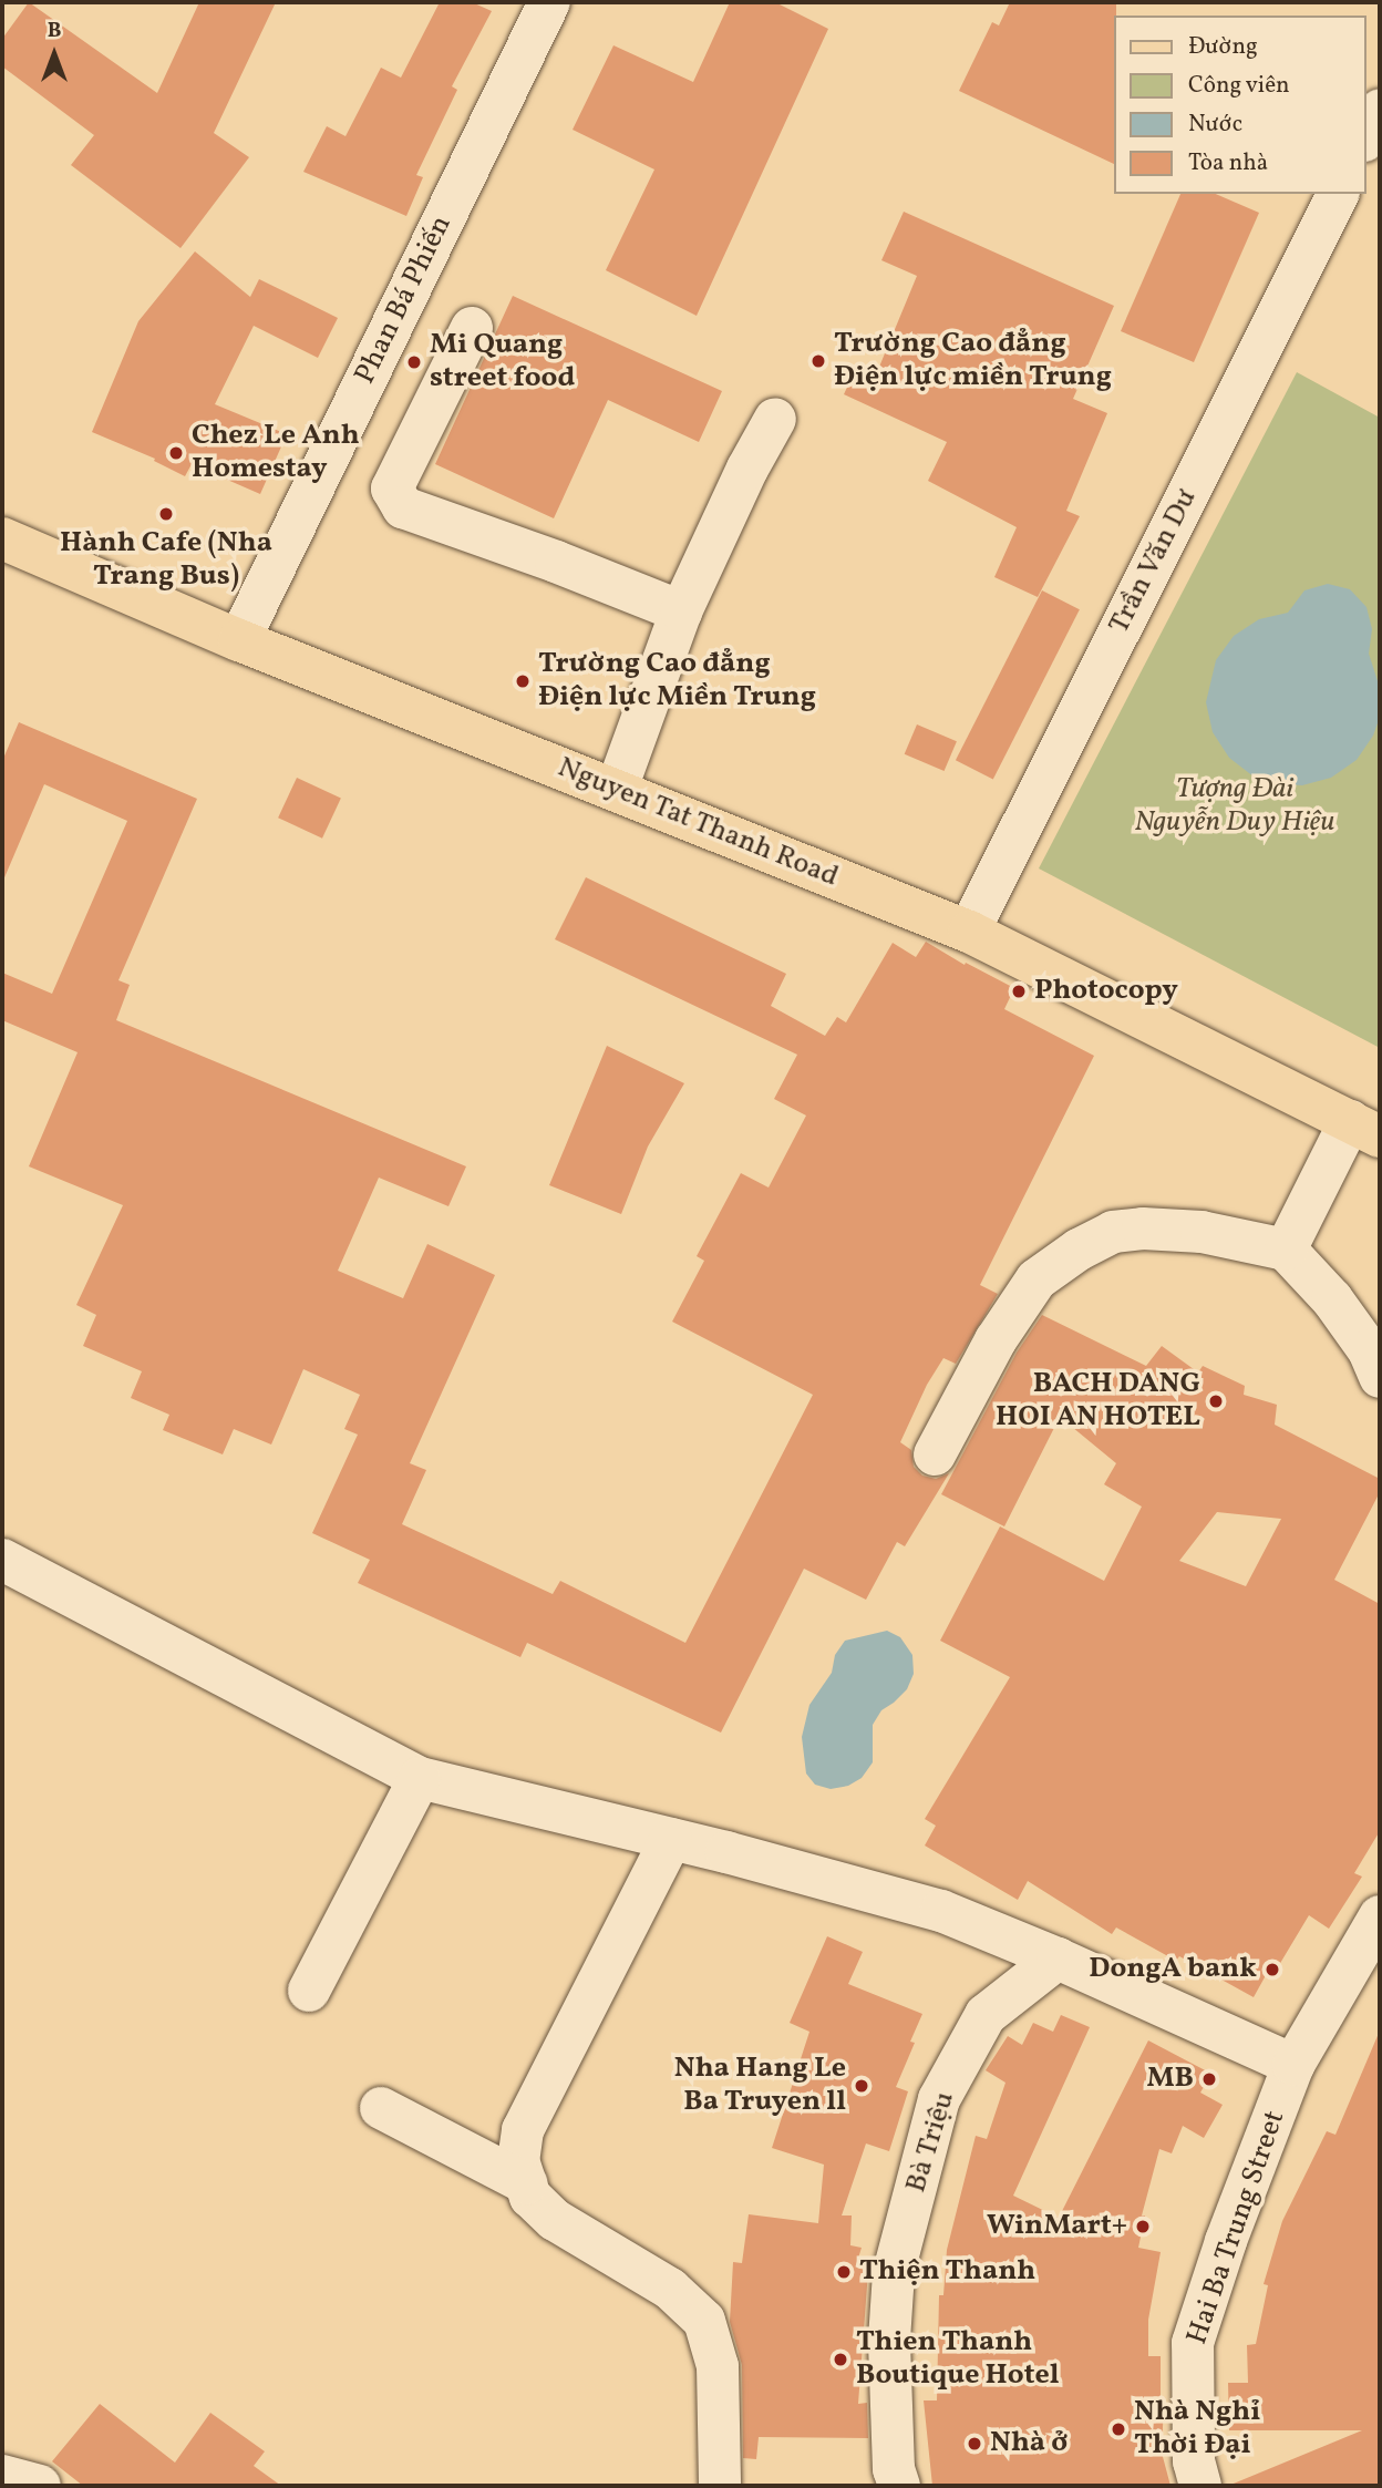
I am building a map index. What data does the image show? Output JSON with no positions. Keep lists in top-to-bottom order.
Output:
{
  "streets": {
    "main road": ["Nguyen Tat Thanh Road"],
    "street": [
      "Phan Bá Phiến",
      "Trần Văn Dư",
      "Bà Triệu",
      "Hai Ba Trung Street"
    ]
  },
  "crossings": [
    ["Phan Bá Phiến", "Nguyen Tat Thanh Road"],
    ["Trần Văn Dư", "Nguyen Tat Thanh Road"]
  ],
  "parks": ["Tượng Đài Nguyễn Duy Hiệu"],
  "places": [
    "Trường Cao đẳng Điện lực miền Trung",
    "Mi Quang street food",
    "Chez Le Anh Homestay",
    "Hành Cafe (Nha Trang Bus)",
    "Trường Cao đẳng Điện lực Miền Trung",
    "Photocopy",
    "BACH DANG HOI AN HOTEL",
    "DongA bank",
    "MB",
    "Nha Hang Le Ba Truyen ll",
    "WinMart+",
    "Thiện Thanh",
    "Thien Thanh Boutique Hotel",
    "Nhà Nghỉ Thời Đại",
    "Nhà ở"
  ],
  "legend": [
    "Đường",
    "Công viên",
    "Nước",
    "Tòa nhà"
  ],
  "north": "top"
}
